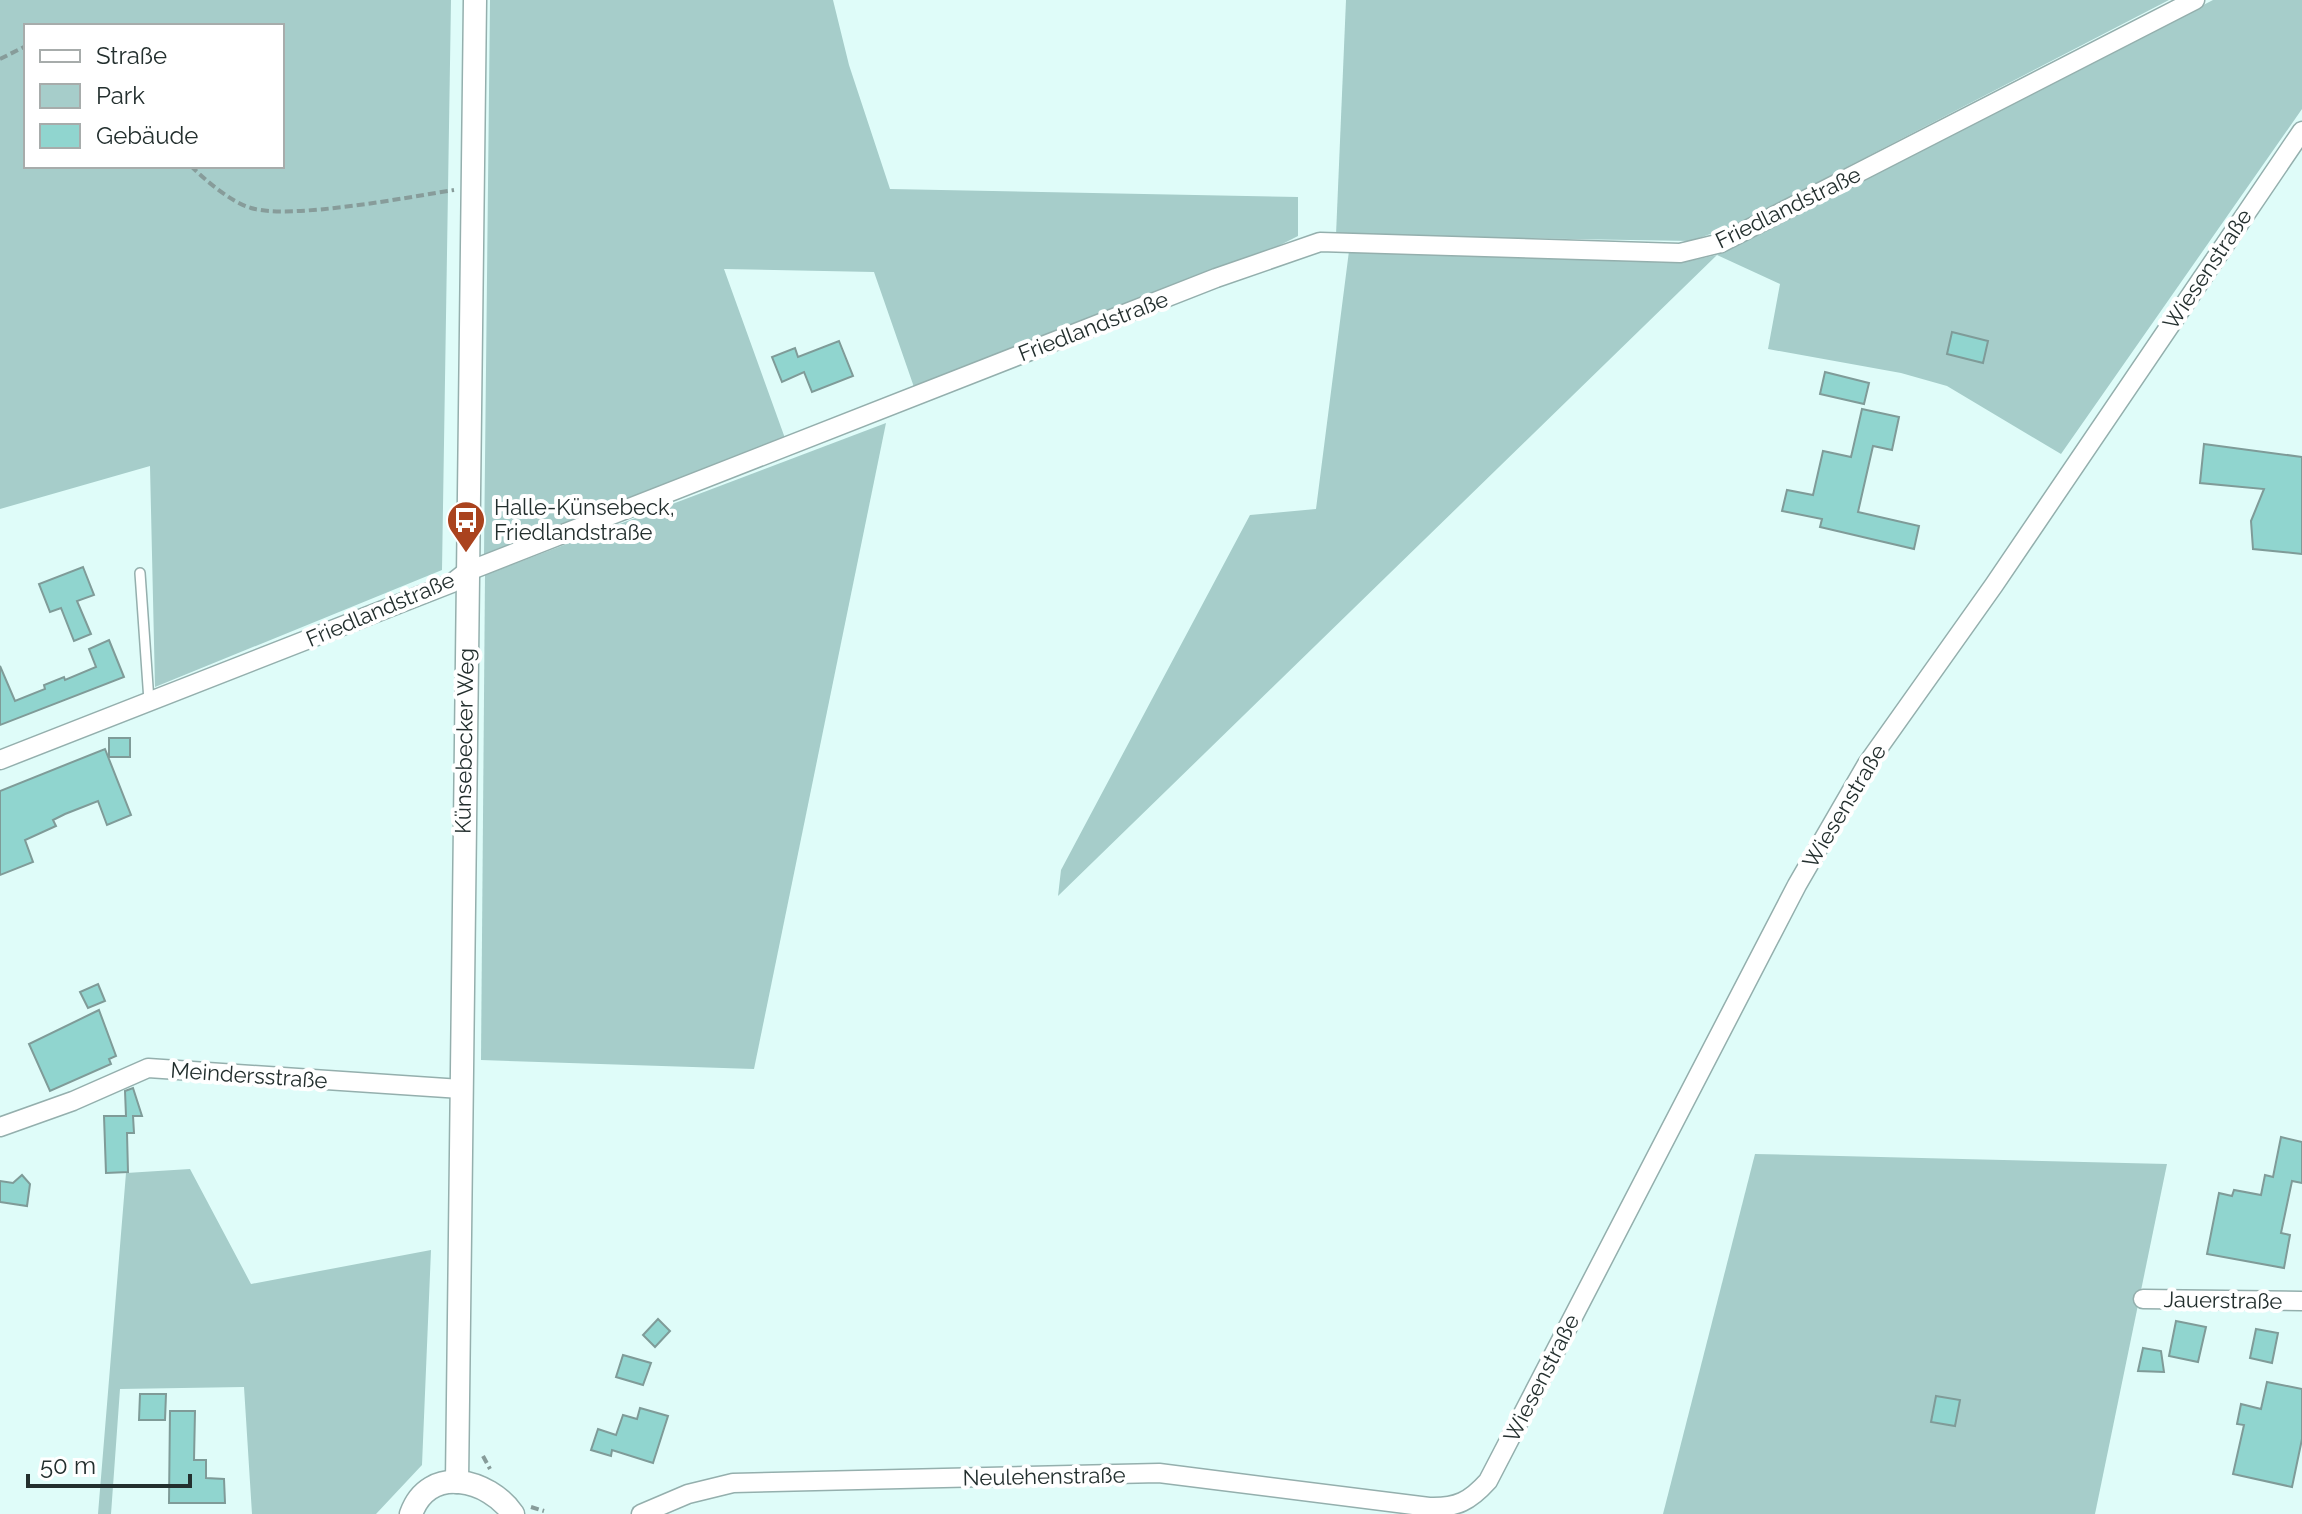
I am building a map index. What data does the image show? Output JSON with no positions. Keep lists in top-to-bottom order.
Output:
{
  "streets": {
    "street": [
      "Friedlandstraße",
      "Wiesenstraße",
      "Künsebecker Weg",
      "Meindersstraße",
      "Jauerstraße",
      "Neulehenstraße"
    ]
  },
  "crossings": [
    ["Friedlandstraße", "Künsebecker Weg"],
    ["Wiesenstraße", "Neulehenstraße"],
    ["Künsebecker Weg", "Meindersstraße"]
  ],
  "places": {
    "bus stop": ["Halle-Künsebeck, Friedlandstraße"]
  },
  "legend": ["Straße", "Park", "Gebäude"],
  "scale_bar": "50 m"
}
